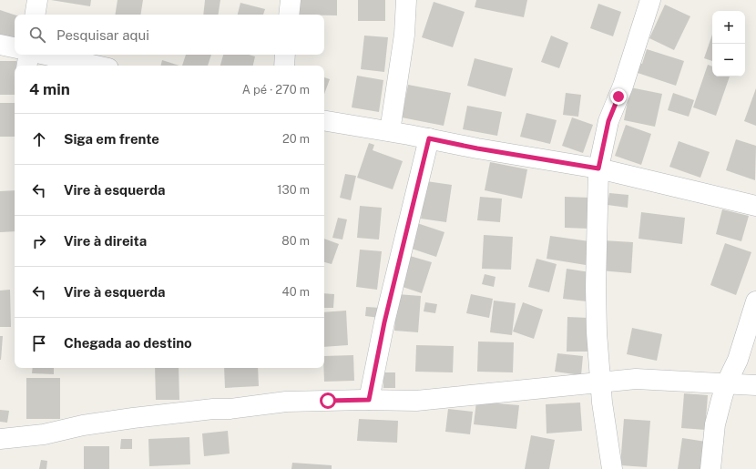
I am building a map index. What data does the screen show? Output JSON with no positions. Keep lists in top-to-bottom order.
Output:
{
  "page": {
    "map_buttons": ["+", "−"],
    "search": "Pesquisar aqui",
    "heading": ["4 min", "A pé · 270 m"],
    "list": [
      ["Siga em frente", "20 m"],
      ["Vire à esquerda", "130 m"],
      ["Vire à direita", "80 m"],
      ["Vire à esquerda", "40 m"],
      "Chegada ao destino"
    ]
  }
}
